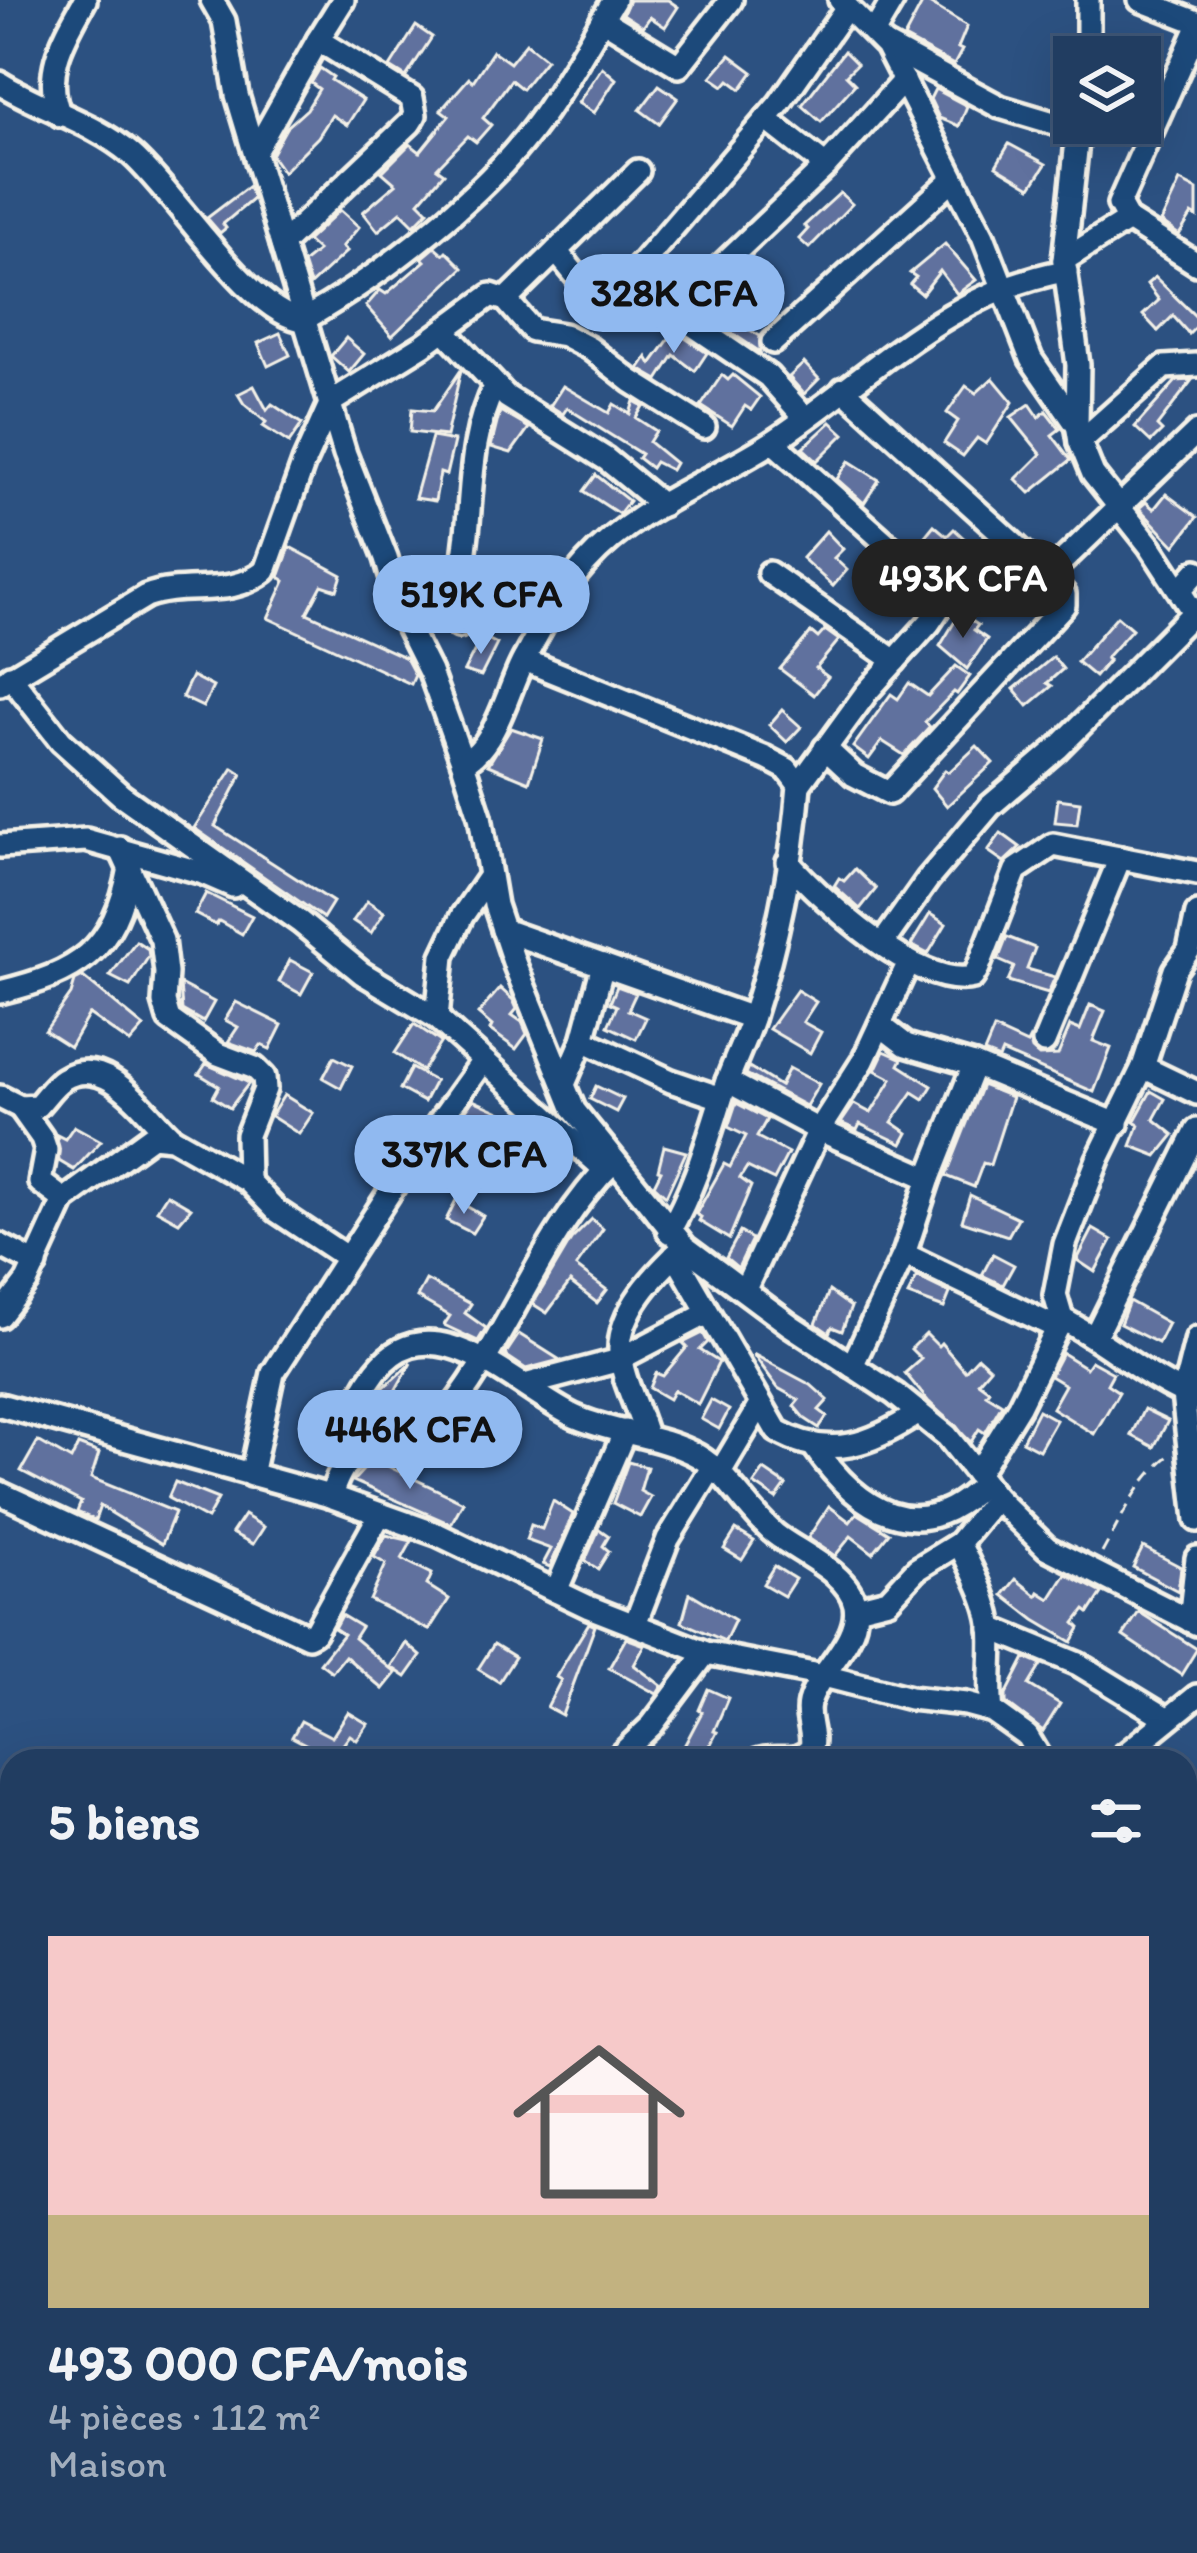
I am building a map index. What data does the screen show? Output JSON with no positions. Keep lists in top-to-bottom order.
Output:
{
  "page": {
    "price": [
      "328K CFA",
      "493K CFA",
      "519K CFA",
      "337K CFA",
      "446K CFA"
    ],
    "heading": "5 biens",
    "list": [
      {
        "name": "493 000 CFA/mois",
        "note": "4 pièces · 112 m² · Maison"
      }
    ]
  }
}
